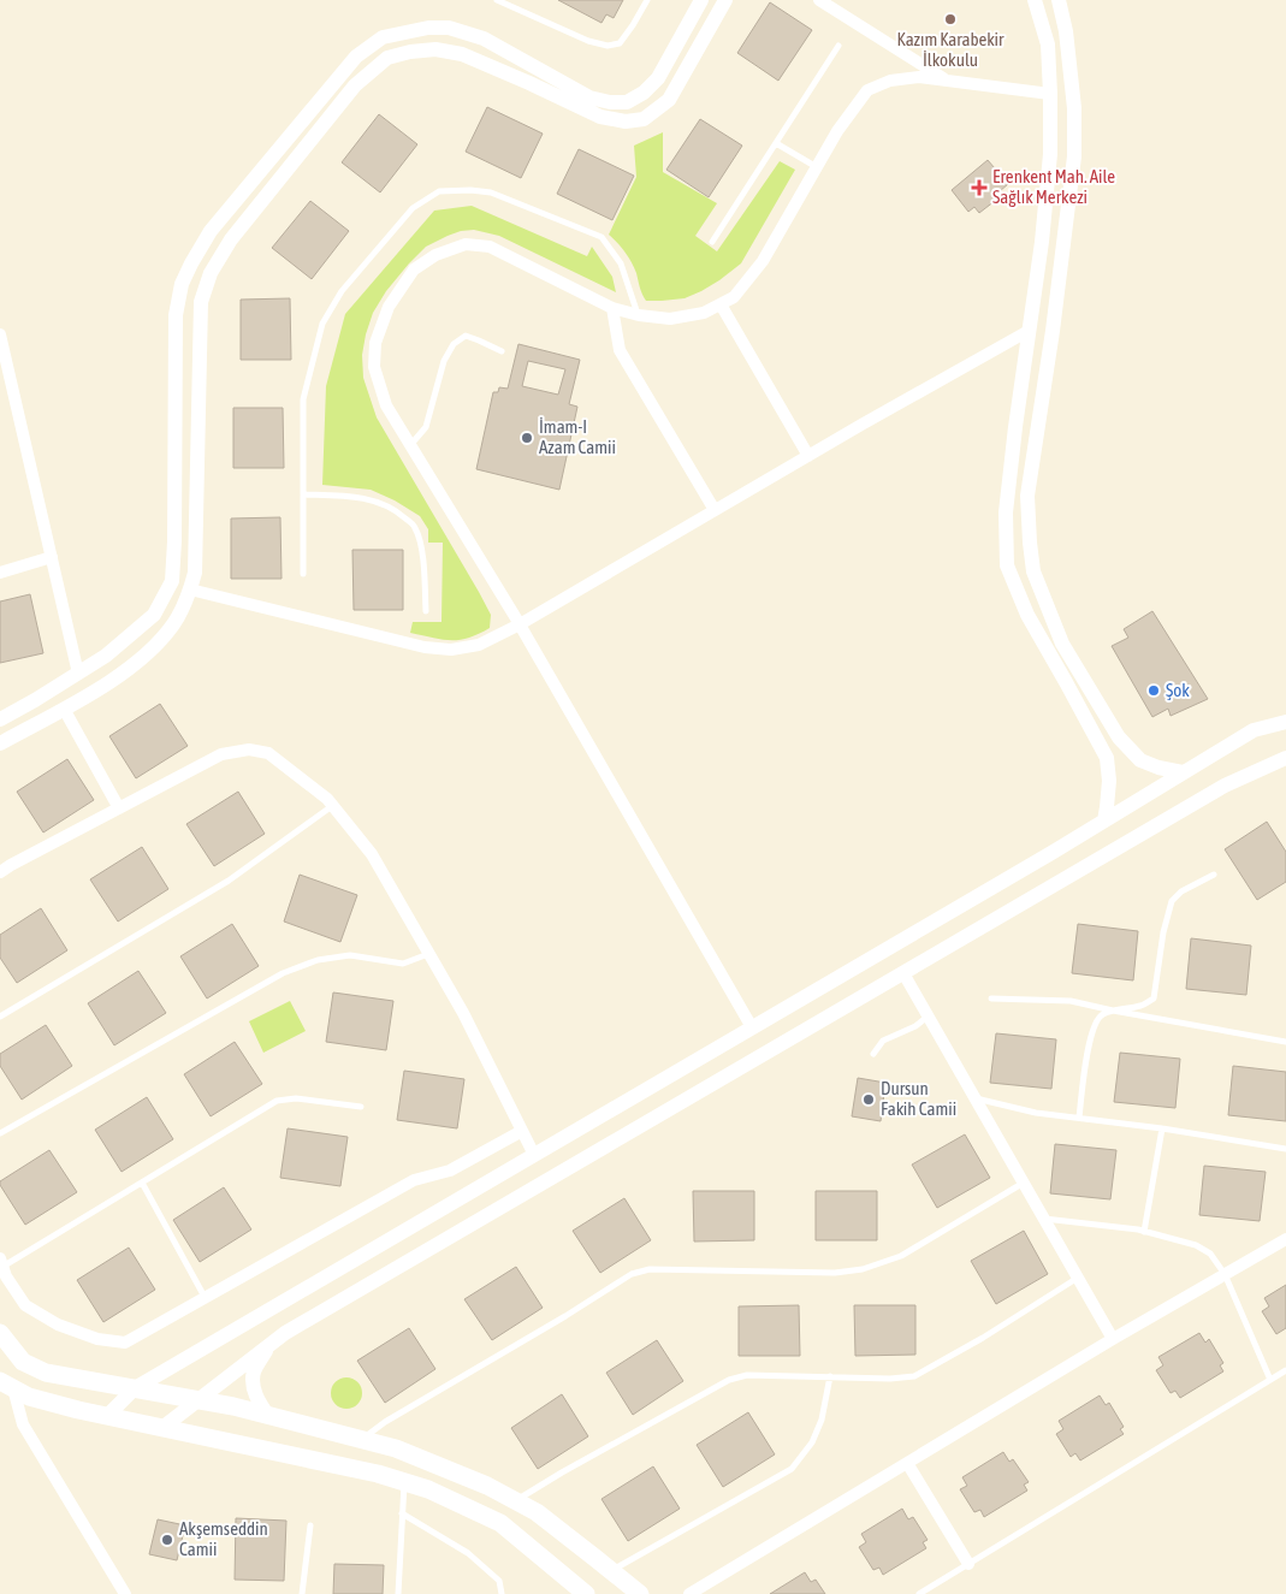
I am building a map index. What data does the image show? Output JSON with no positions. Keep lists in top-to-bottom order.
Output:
{
  "places": {
    "other": [
      "Kazım Karabekir İlkokulu",
      "İmam-I Azam Camii",
      "Şok",
      "Dursun Fakih Camii",
      "Akşemseddin Camii"
    ],
    "health": ["Erenkent Mah. Aile Sağlık Merkezi"]
  }
}
